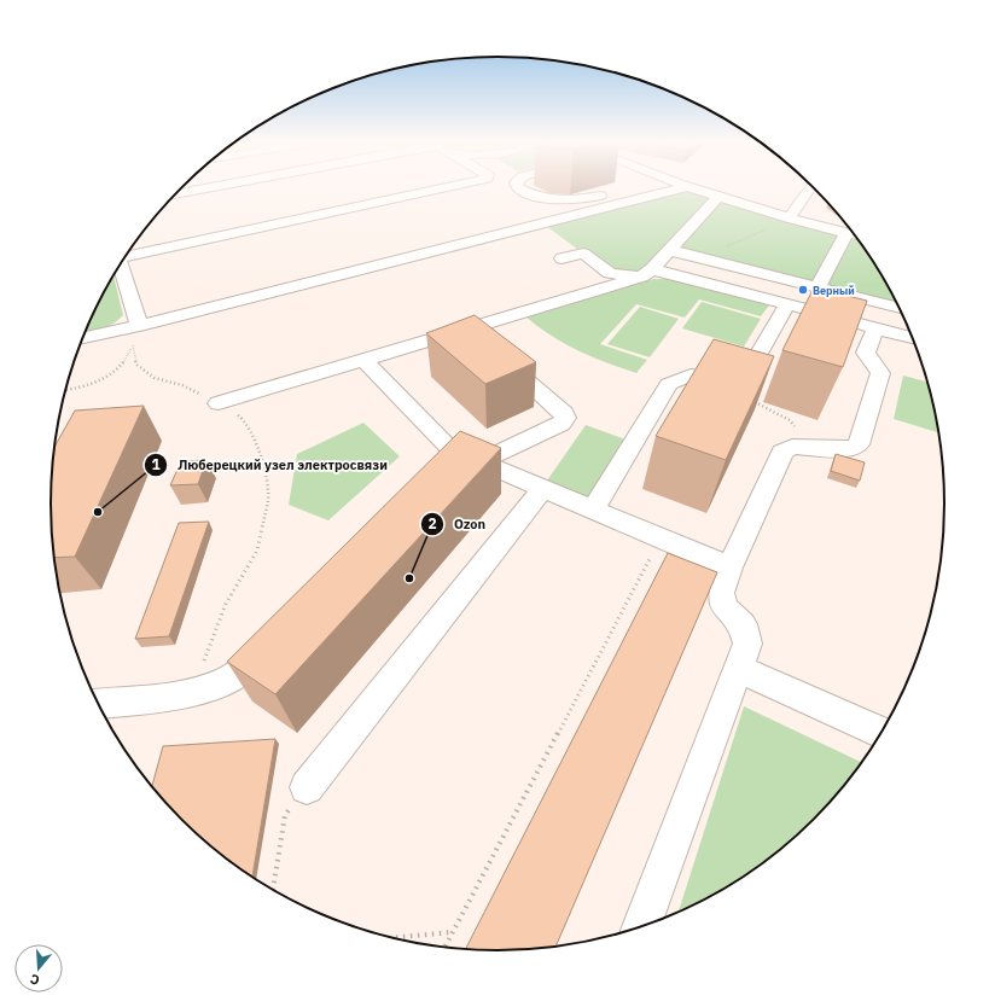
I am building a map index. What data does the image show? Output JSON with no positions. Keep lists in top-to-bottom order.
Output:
{
  "places": ["Верный", "Люберецкий узел электросвязи", "Ozon"],
  "north": "bottom"
}
